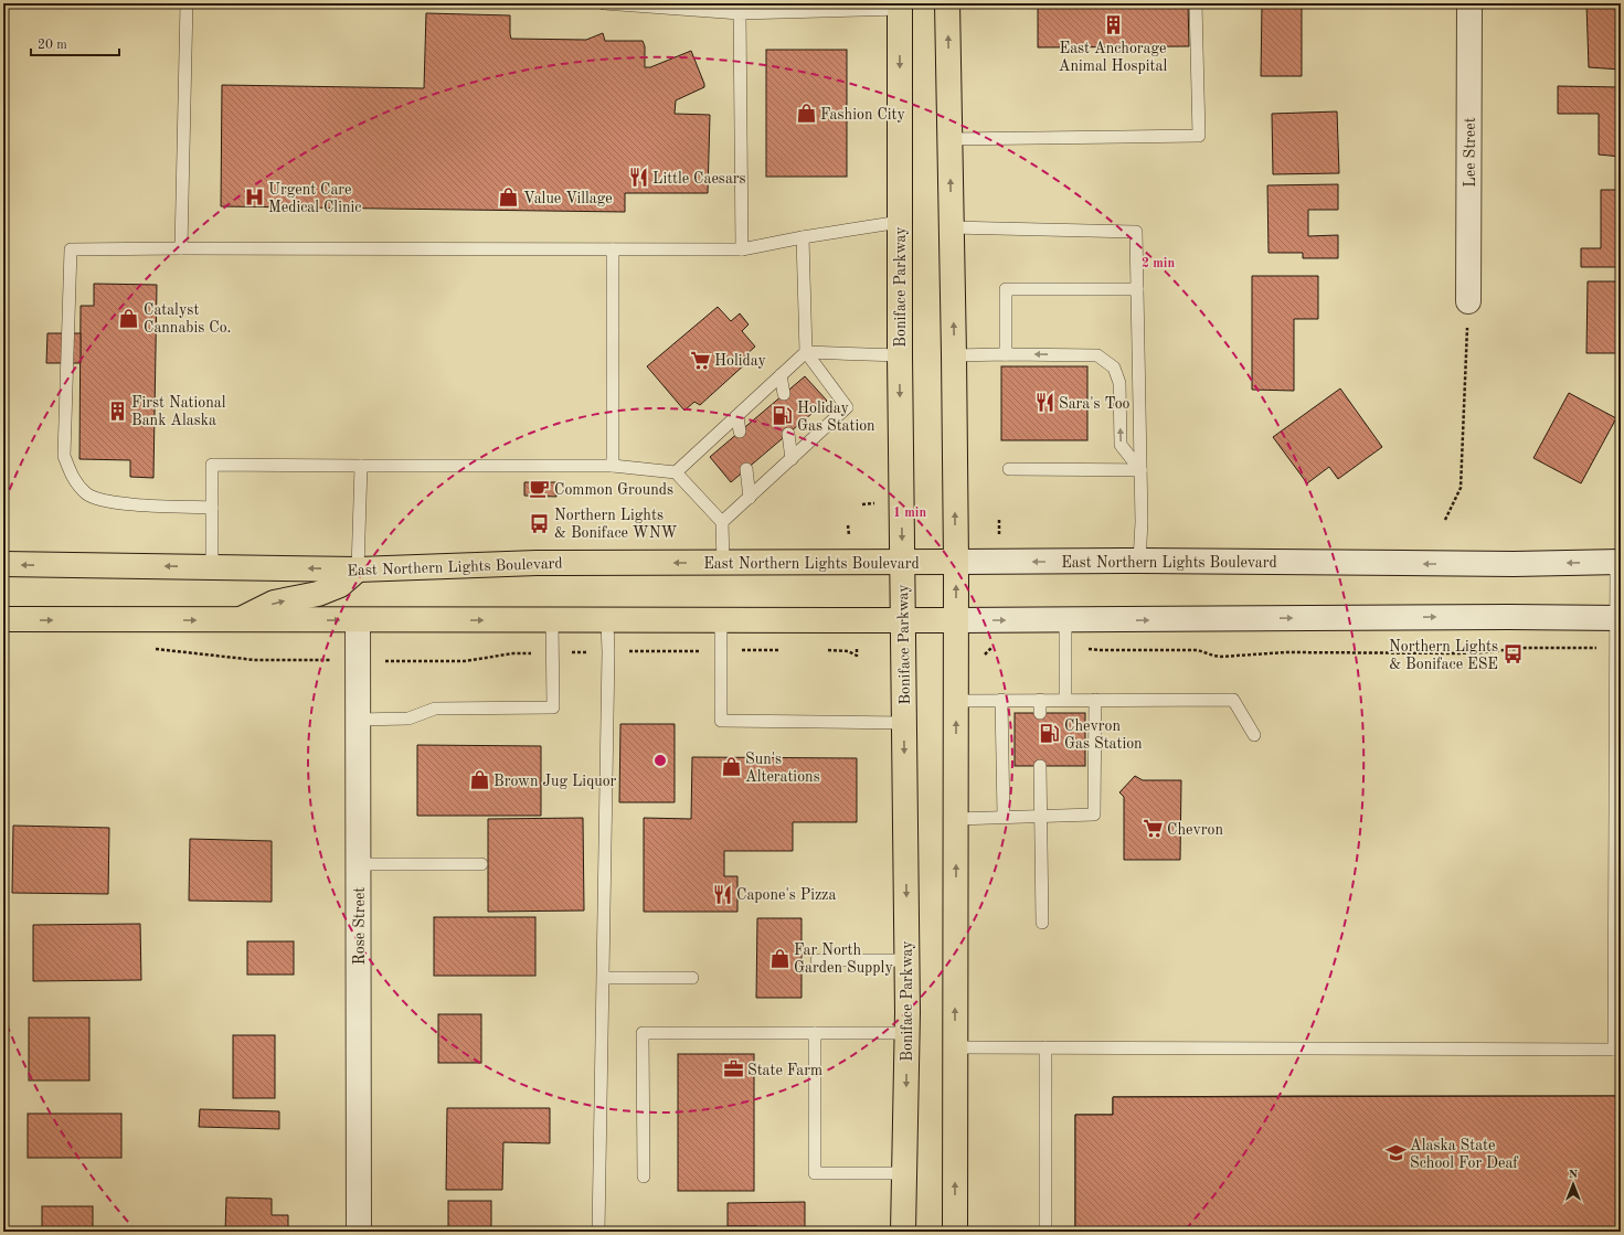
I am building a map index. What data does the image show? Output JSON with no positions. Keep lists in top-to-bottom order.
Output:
{
  "streets": {
    "main road": [
      "Lee Street",
      "Boniface Parkway",
      "East Northern Lights Boulevard",
      "Rose Street"
    ]
  },
  "crossings": [
    ["Boniface Parkway", "East Northern Lights Boulevard"]
  ],
  "places": {
    "building": ["East Anchorage Animal Hospital", "First National Bank Alaska"],
    "shop": [
      "Fashion City",
      "Value Village",
      "Catalyst Cannabis Co.",
      "Sun's Alterations",
      "Brown Jug Liquor",
      "Far North Garden Supply"
    ],
    "restaurant": ["Little Caesars", "Sara's Too", "Capone's Pizza"],
    "hospital": ["Urgent Care Medical Clinic"],
    "supermarket": ["Holiday", "Chevron"],
    "fuel station": ["Holiday Gas Station", "Chevron Gas Station"],
    "cafe": ["Common Grounds"],
    "bus stop": ["Northern Lights & Boniface WNW", "Northern Lights & Boniface ESE"],
    "office": ["State Farm"],
    "school or university": ["Alaska State School For Deaf"]
  },
  "scale_bar": "20 m",
  "north": "top",
  "rings": ["2 min", "1 min"]
}
